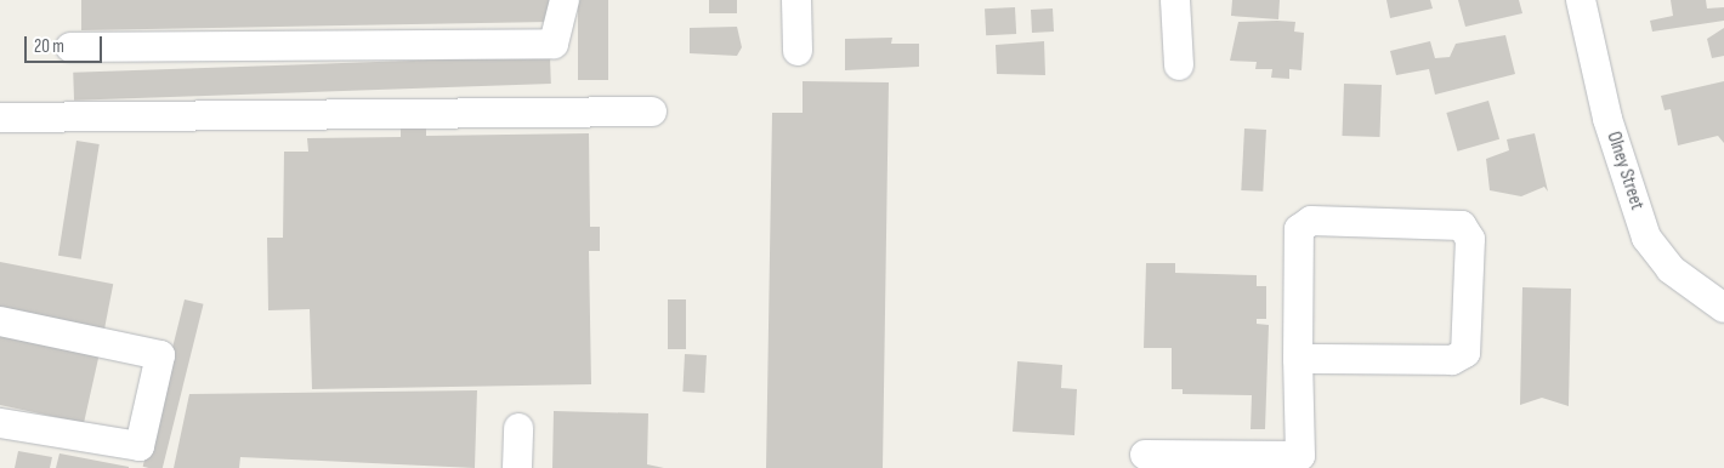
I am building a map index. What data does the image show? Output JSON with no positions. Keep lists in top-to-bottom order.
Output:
{
  "streets": {
    "street": ["Olney Street"]
  },
  "scale_bar": "20 m"
}
